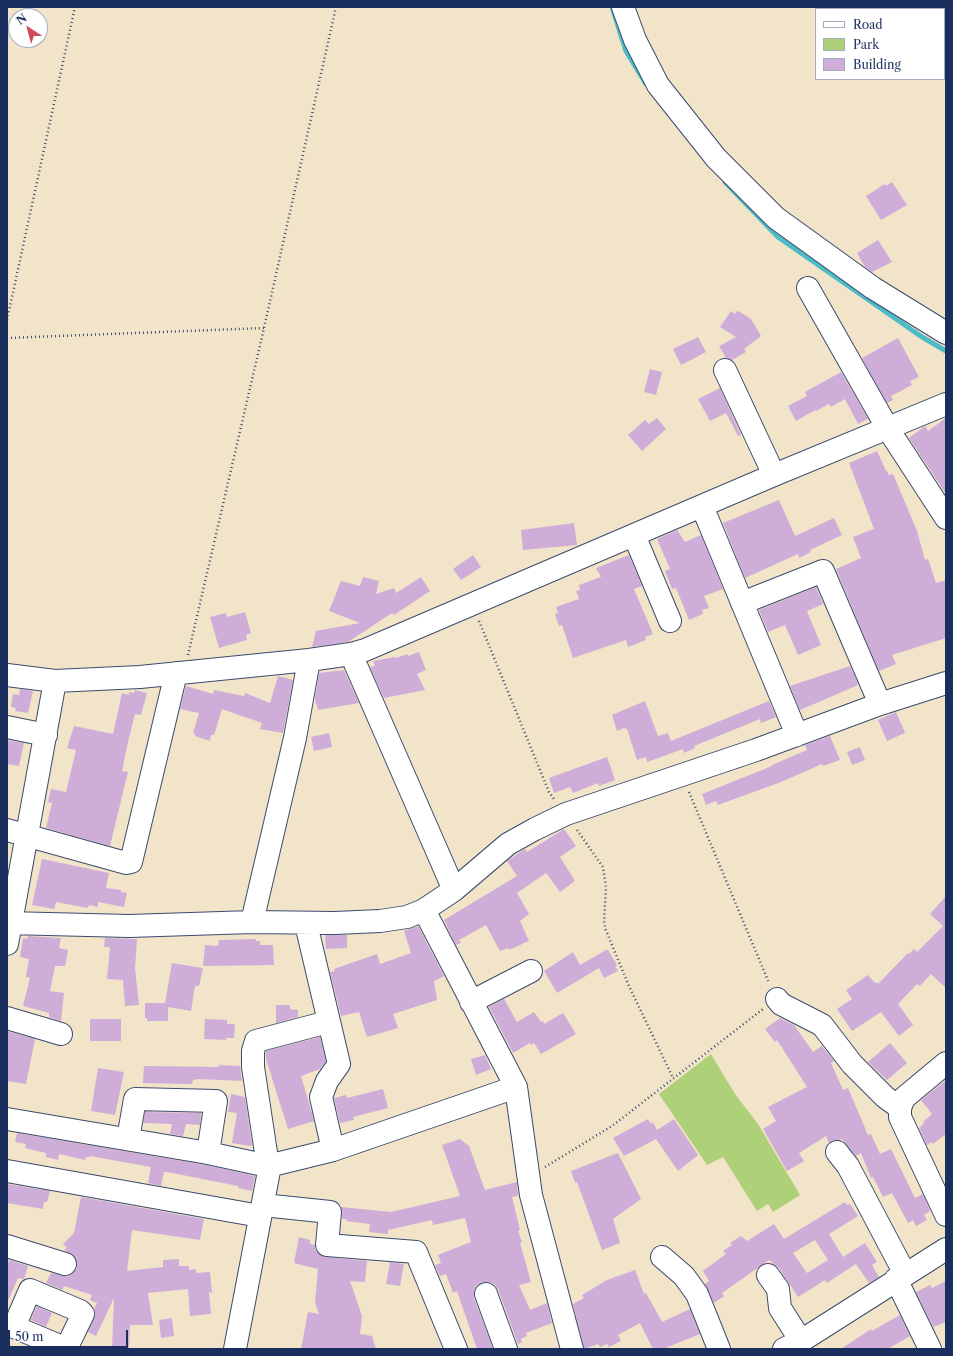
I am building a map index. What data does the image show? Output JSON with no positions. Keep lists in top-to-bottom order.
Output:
{
  "legend": ["Road", "Park", "Building"],
  "scale_bar": "50 m",
  "north": "top left"
}
